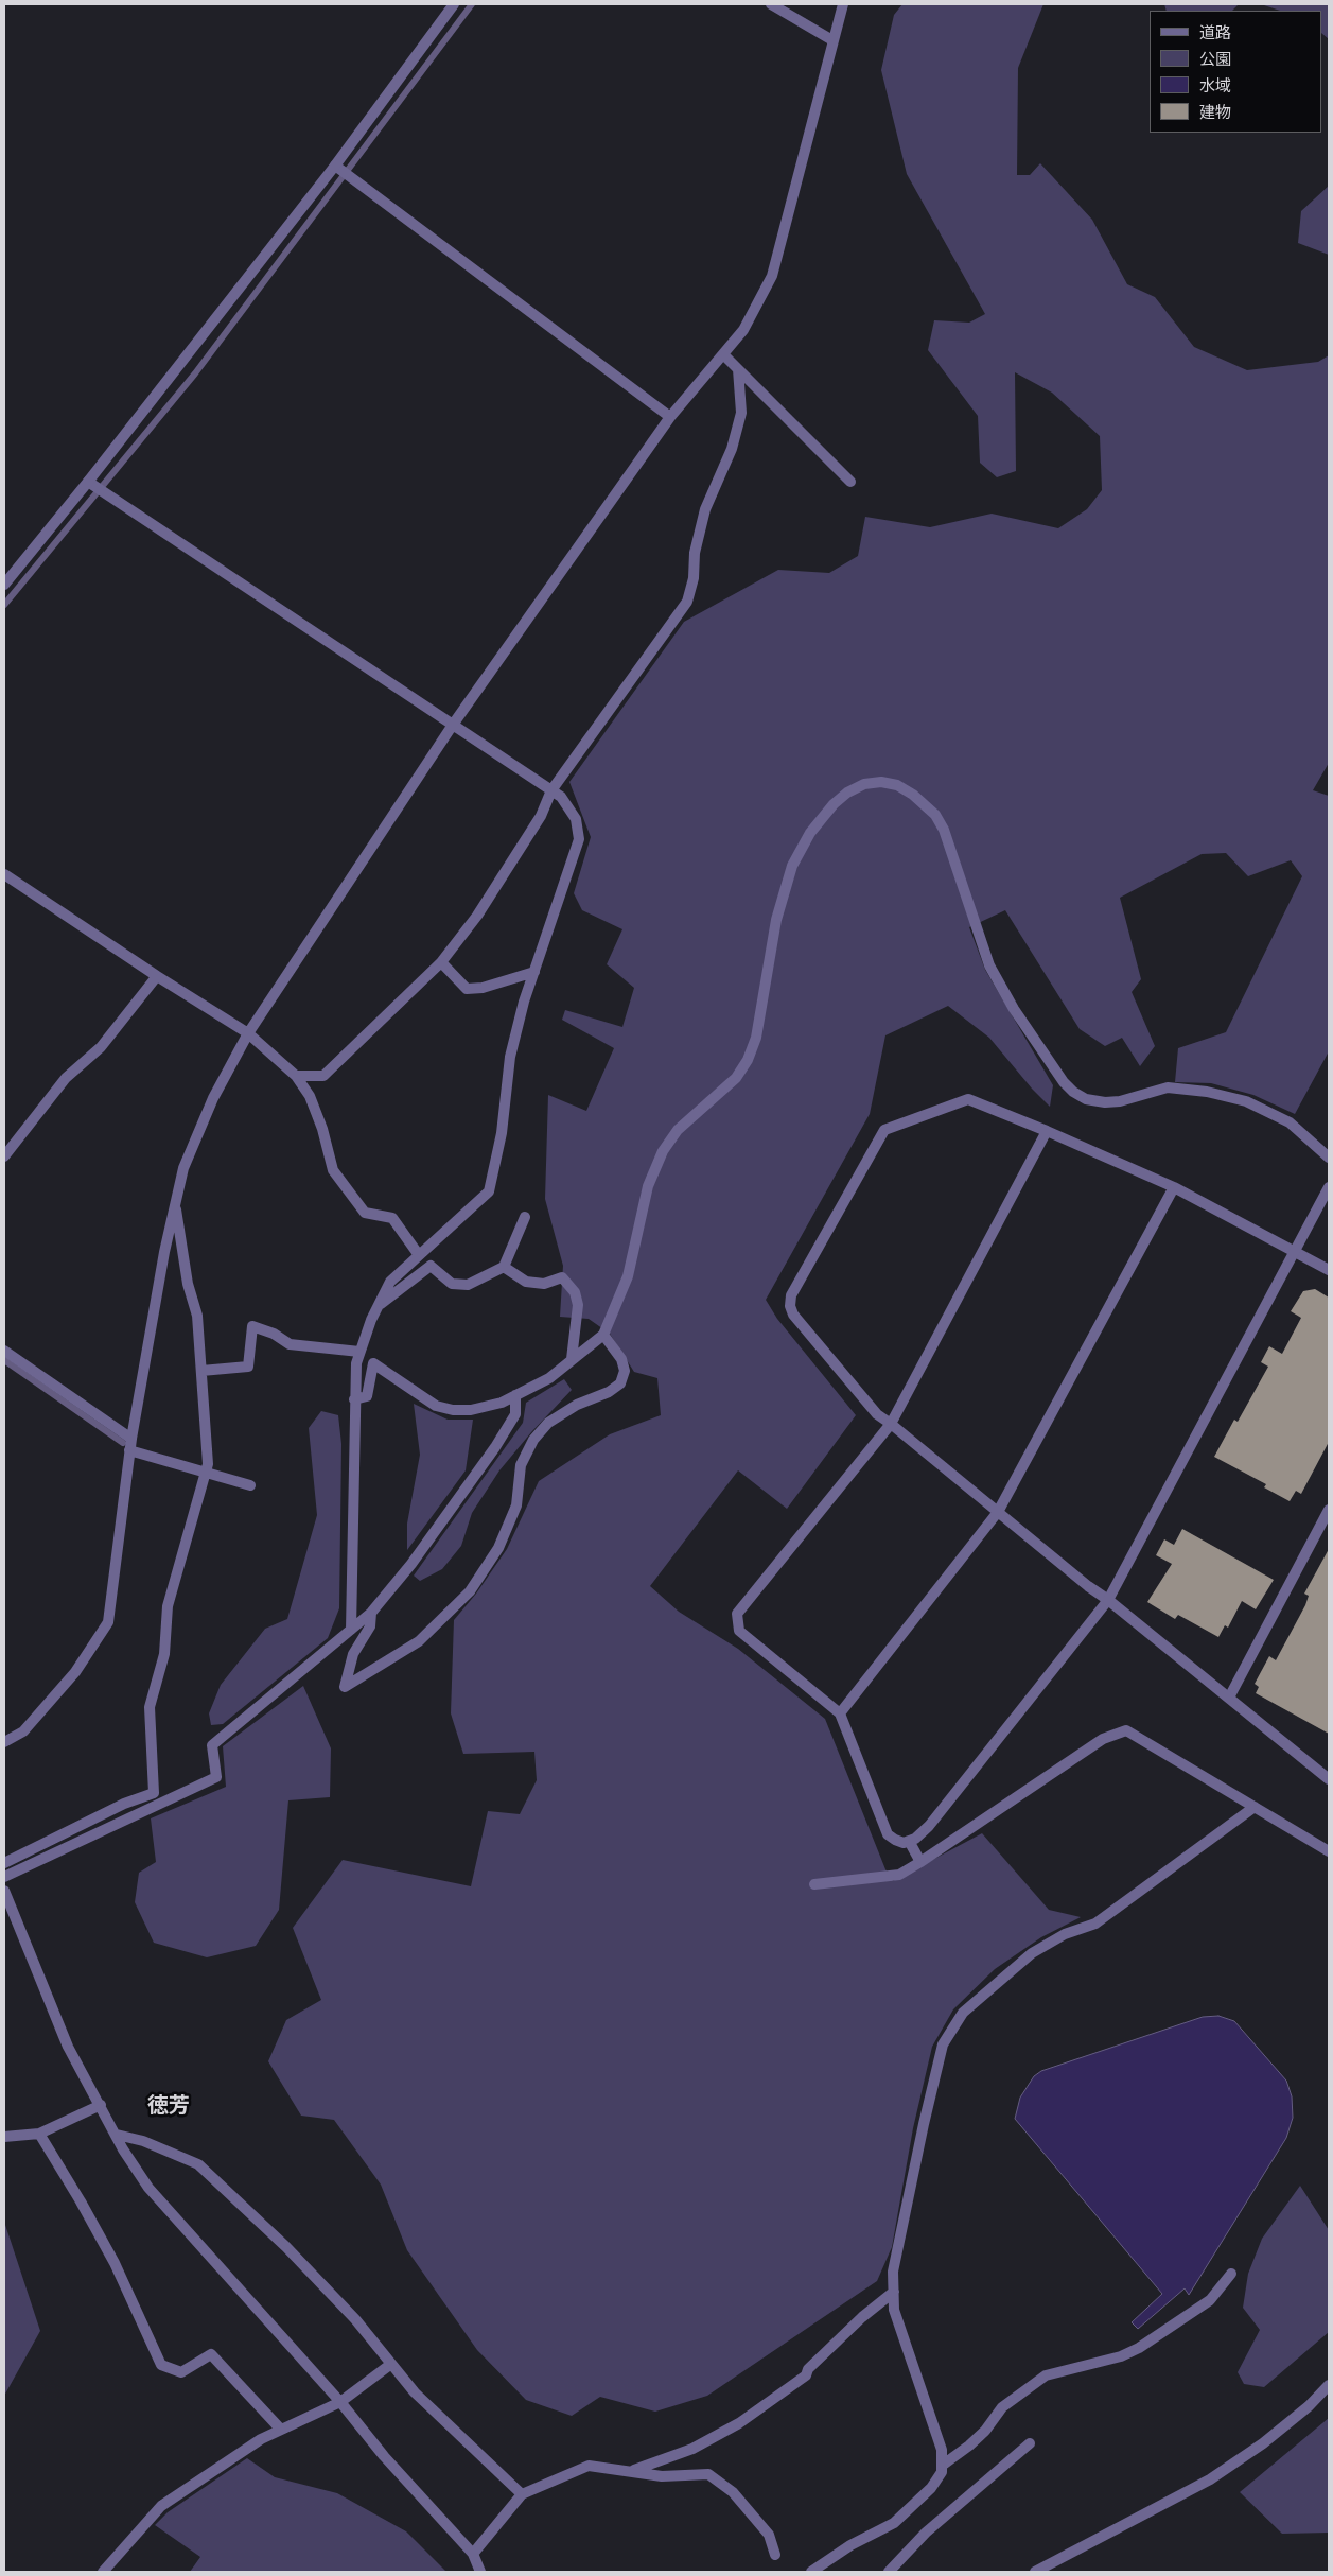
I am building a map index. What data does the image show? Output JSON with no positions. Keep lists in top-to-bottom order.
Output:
{
  "districts": ["徳芳"],
  "legend": [
    "道路",
    "公園",
    "水域",
    "建物"
  ]
}
